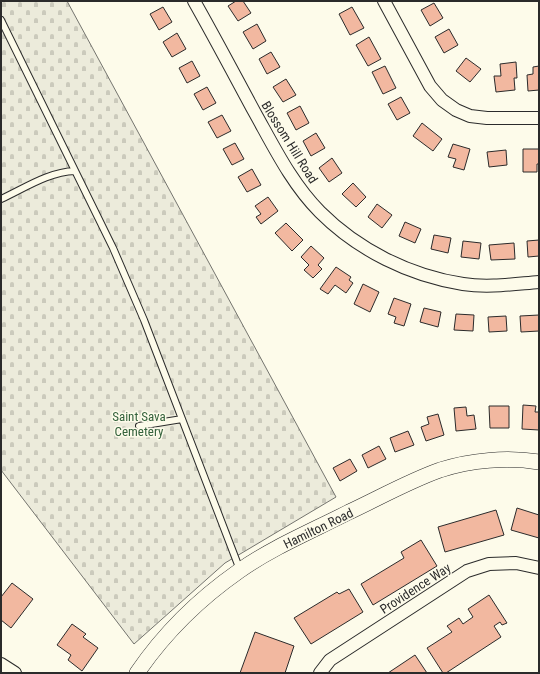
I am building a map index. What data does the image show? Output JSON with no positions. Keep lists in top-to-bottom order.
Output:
{
  "streets": {
    "street": ["Blossom Hill Road", "Hamilton Road", "Providence Way"]
  },
  "parks": ["Saint Sava Cemetery"]
}
